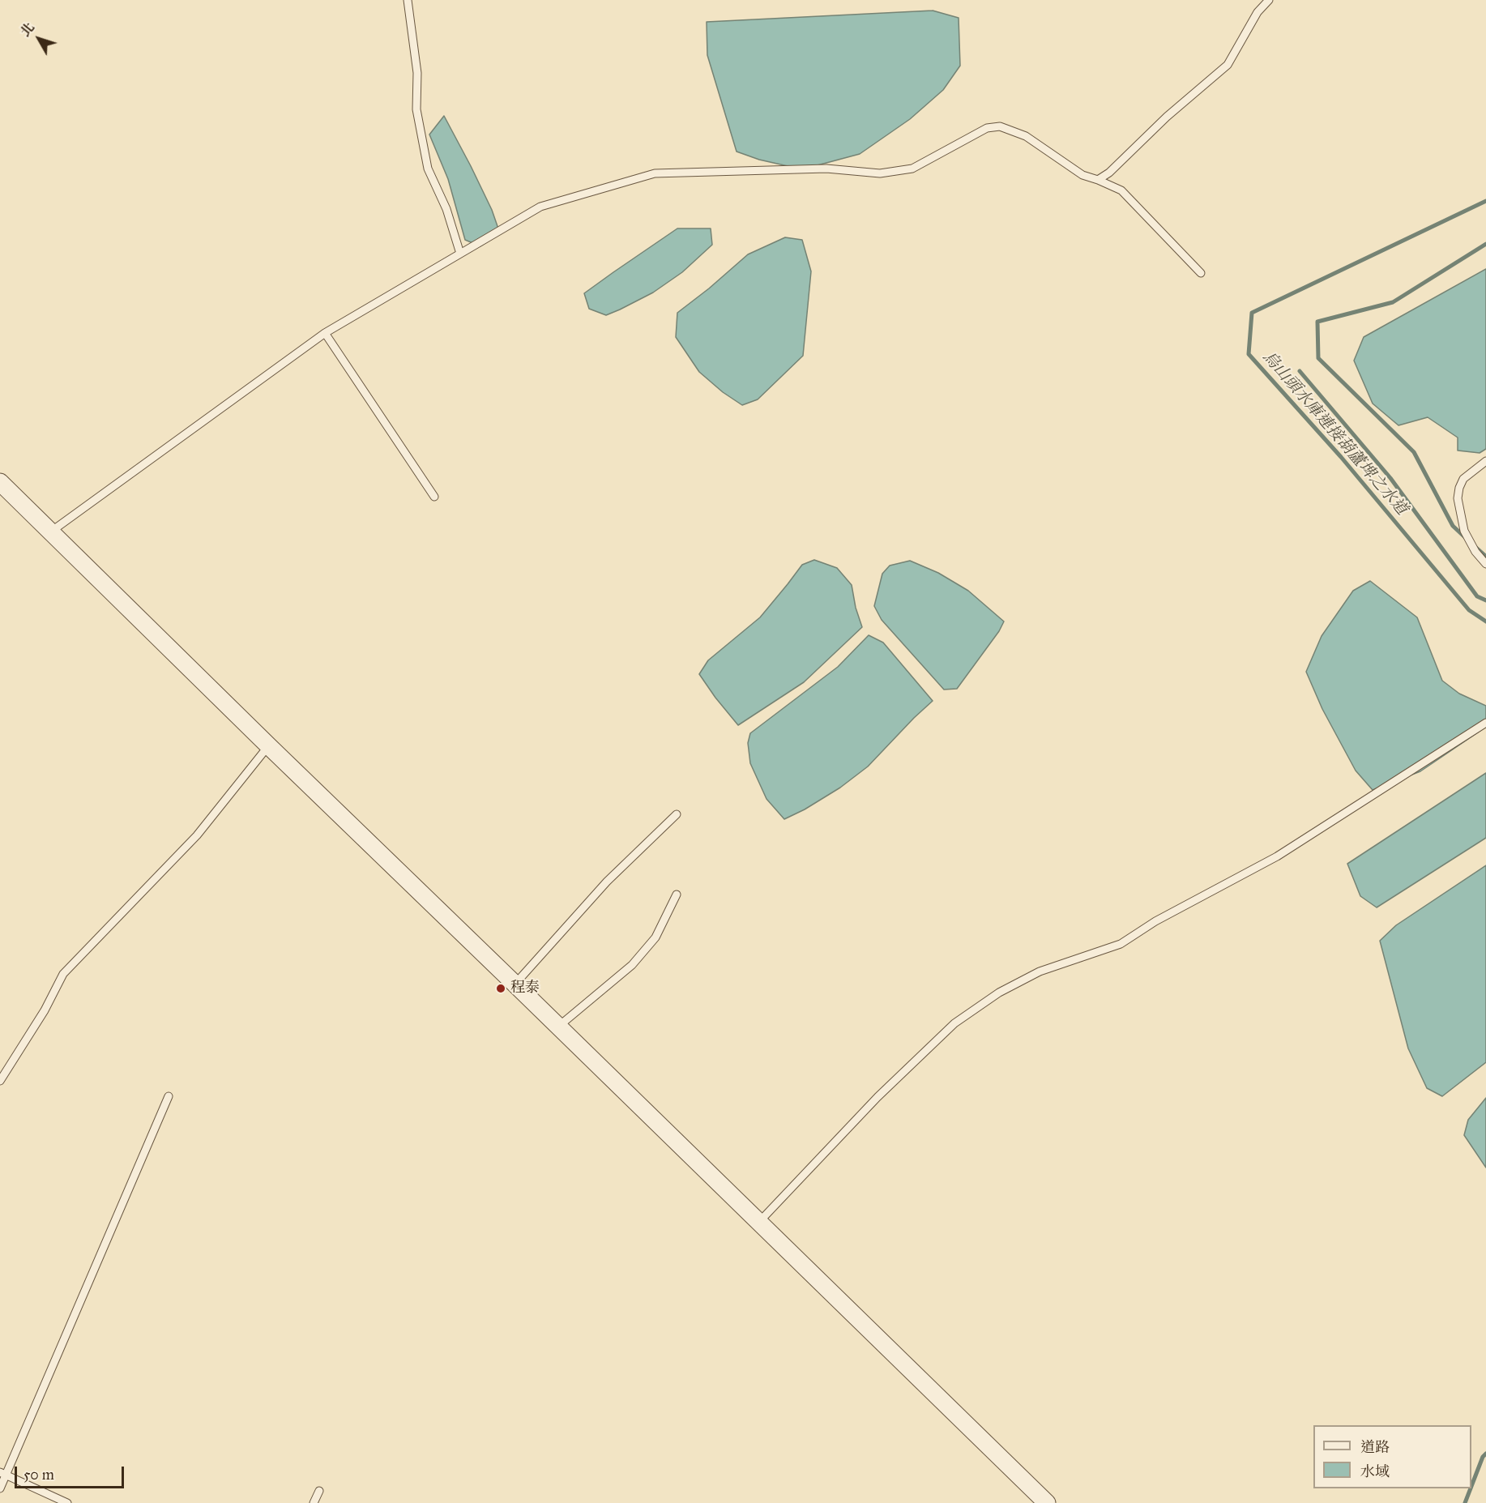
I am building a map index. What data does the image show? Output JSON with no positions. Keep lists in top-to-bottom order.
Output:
{
  "water": ["烏山頭水庫連接葫蘆埤之水道"],
  "places": ["程泰"],
  "legend": ["道路", "水域"],
  "scale_bar": "50 m",
  "north": "top left"
}
